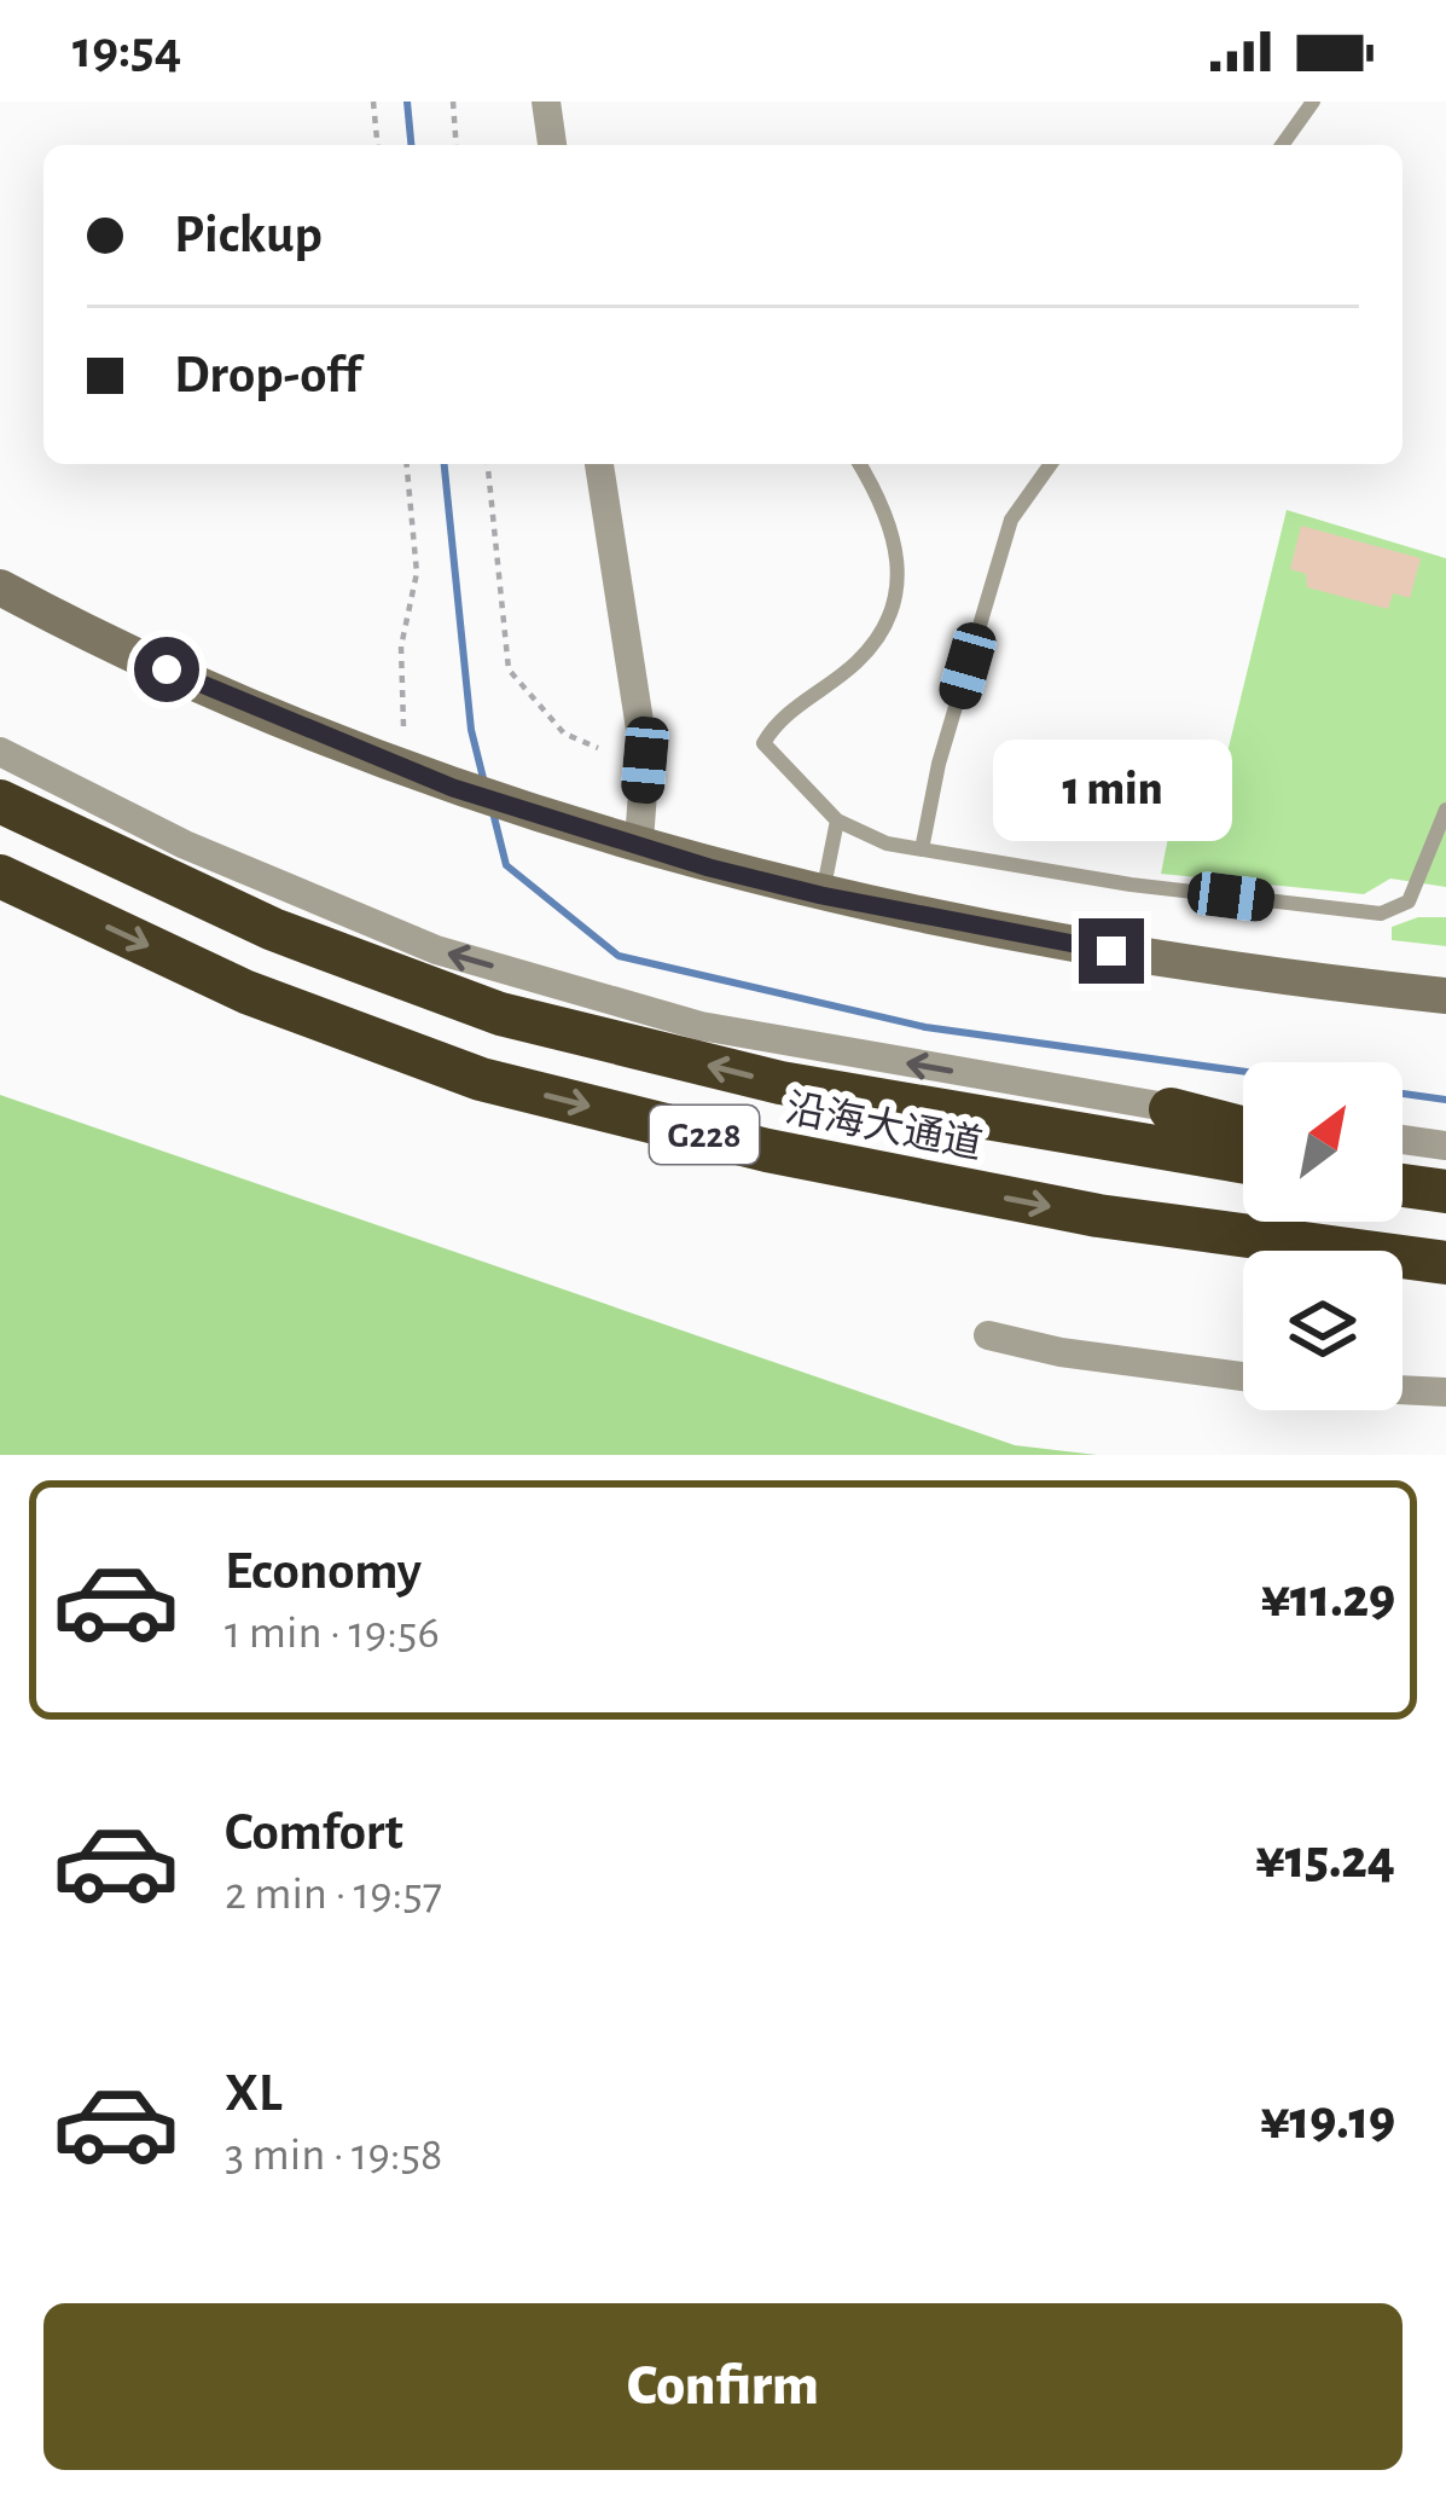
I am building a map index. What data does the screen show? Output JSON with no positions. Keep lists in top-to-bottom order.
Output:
{
  "streets": {
    "highway": ["沿海大通道", "G228"]
  },
  "north": "top right",
  "page": {
    "status": "19:54",
    "banner": ["Pickup", "Drop-off"],
    "bubble": "1 min",
    "list": [
      {
        "name": "Economy",
        "note": "1 min · 19:56",
        "value": "¥11.29"
      },
      {
        "name": "Comfort",
        "note": "2 min · 19:57",
        "value": "¥15.24"
      },
      {
        "name": "XL",
        "note": "3 min · 19:58",
        "value": "¥19.19"
      }
    ],
    "buttons": "Confirm"
  }
}
